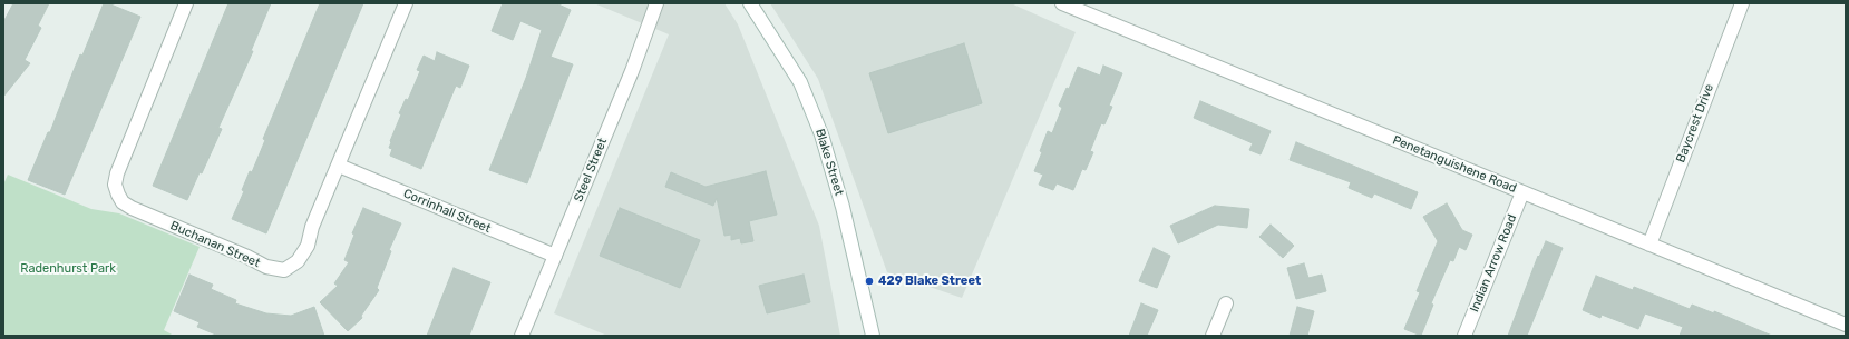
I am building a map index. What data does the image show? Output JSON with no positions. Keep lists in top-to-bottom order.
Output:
{
  "streets": {
    "street": [
      "Baycrest Drive",
      "Blake Street",
      "Penetanguishene Road",
      "Steel Street",
      "Corrinhall Street",
      "Buchanan Street",
      "Indian Arrow Road"
    ]
  },
  "crossings": [
    ["Baycrest Drive", "Penetanguishene Road"],
    ["Penetanguishene Road", "Indian Arrow Road"],
    ["Steel Street", "Corrinhall Street"],
    ["Corrinhall Street", "Buchanan Street"]
  ],
  "parks": ["Radenhurst Park"],
  "places": ["429 Blake Street"]
}
